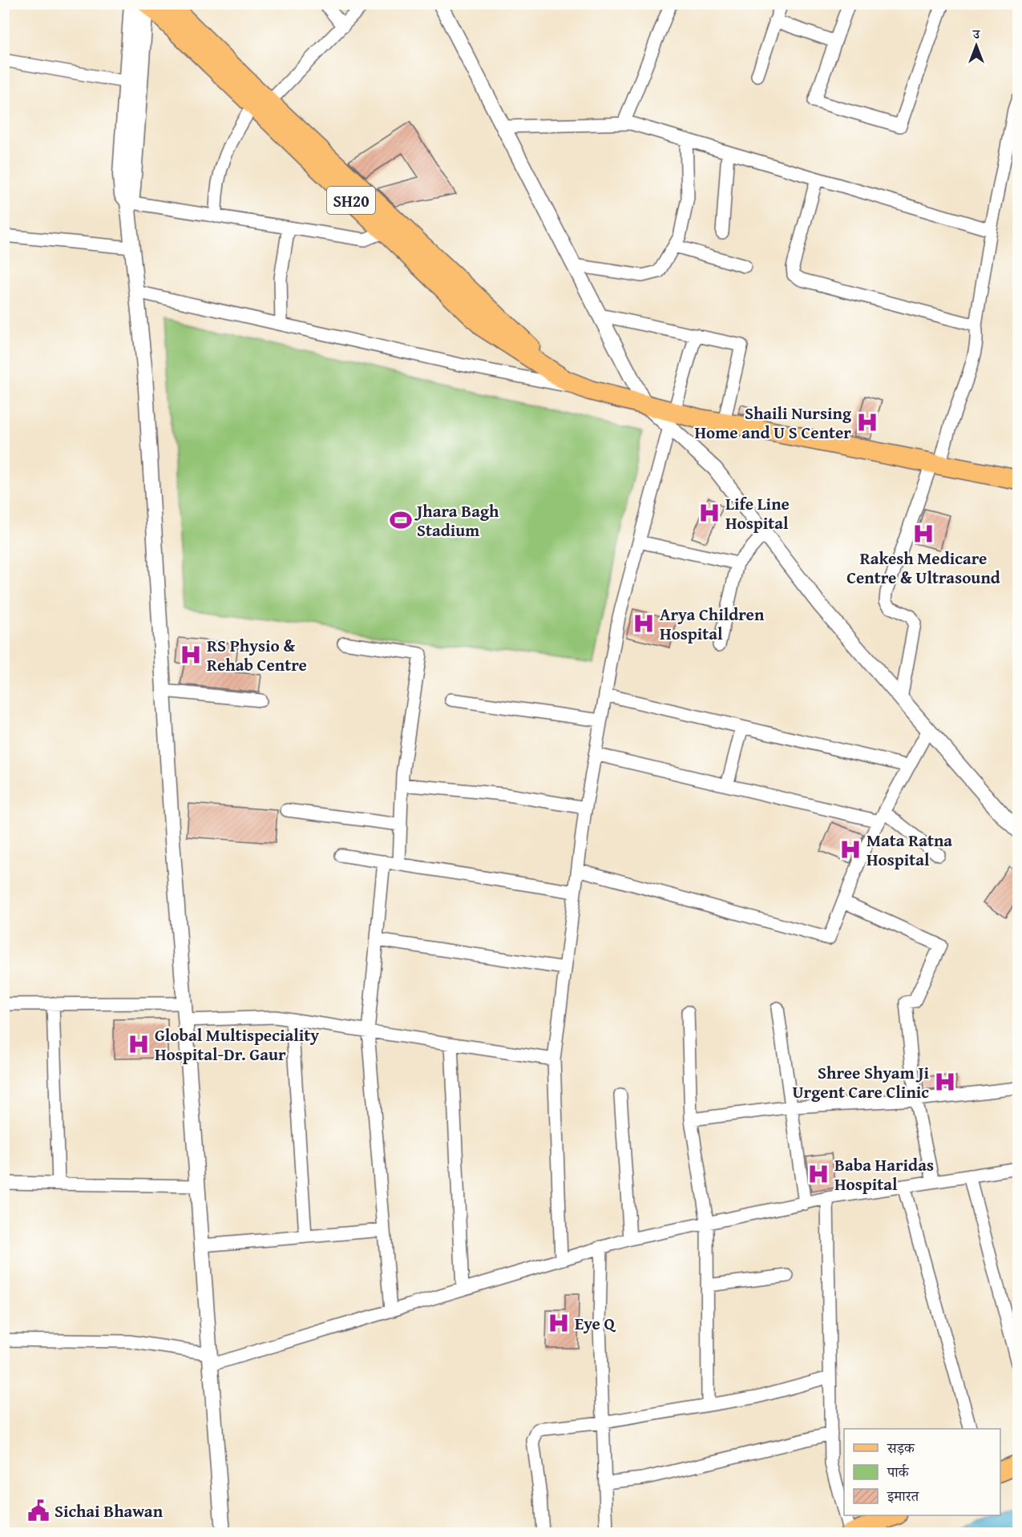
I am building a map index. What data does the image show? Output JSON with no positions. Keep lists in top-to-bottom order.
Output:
{
  "streets": {
    "main road": ["SH20"]
  },
  "places": {
    "hospital": [
      "Shaili Nursing Home and U S Center",
      "Life Line Hospital",
      "Rakesh Medicare Centre & Ultrasound",
      "Arya Children Hospital",
      "RS Physio & Rehab Centre",
      "Mata Ratna Hospital",
      "Global Multispeciality Hospital-Dr. Gaur",
      "Shree Shyam Ji Urgent Care Clinic",
      "Baba Haridas Hospital",
      "Eye Q"
    ],
    "sports": ["Jhara Bagh Stadium"],
    "public building": ["Sichai Bhawan"]
  },
  "legend": ["सड़क", "पार्क", "इमारत"],
  "north": "top"
}
